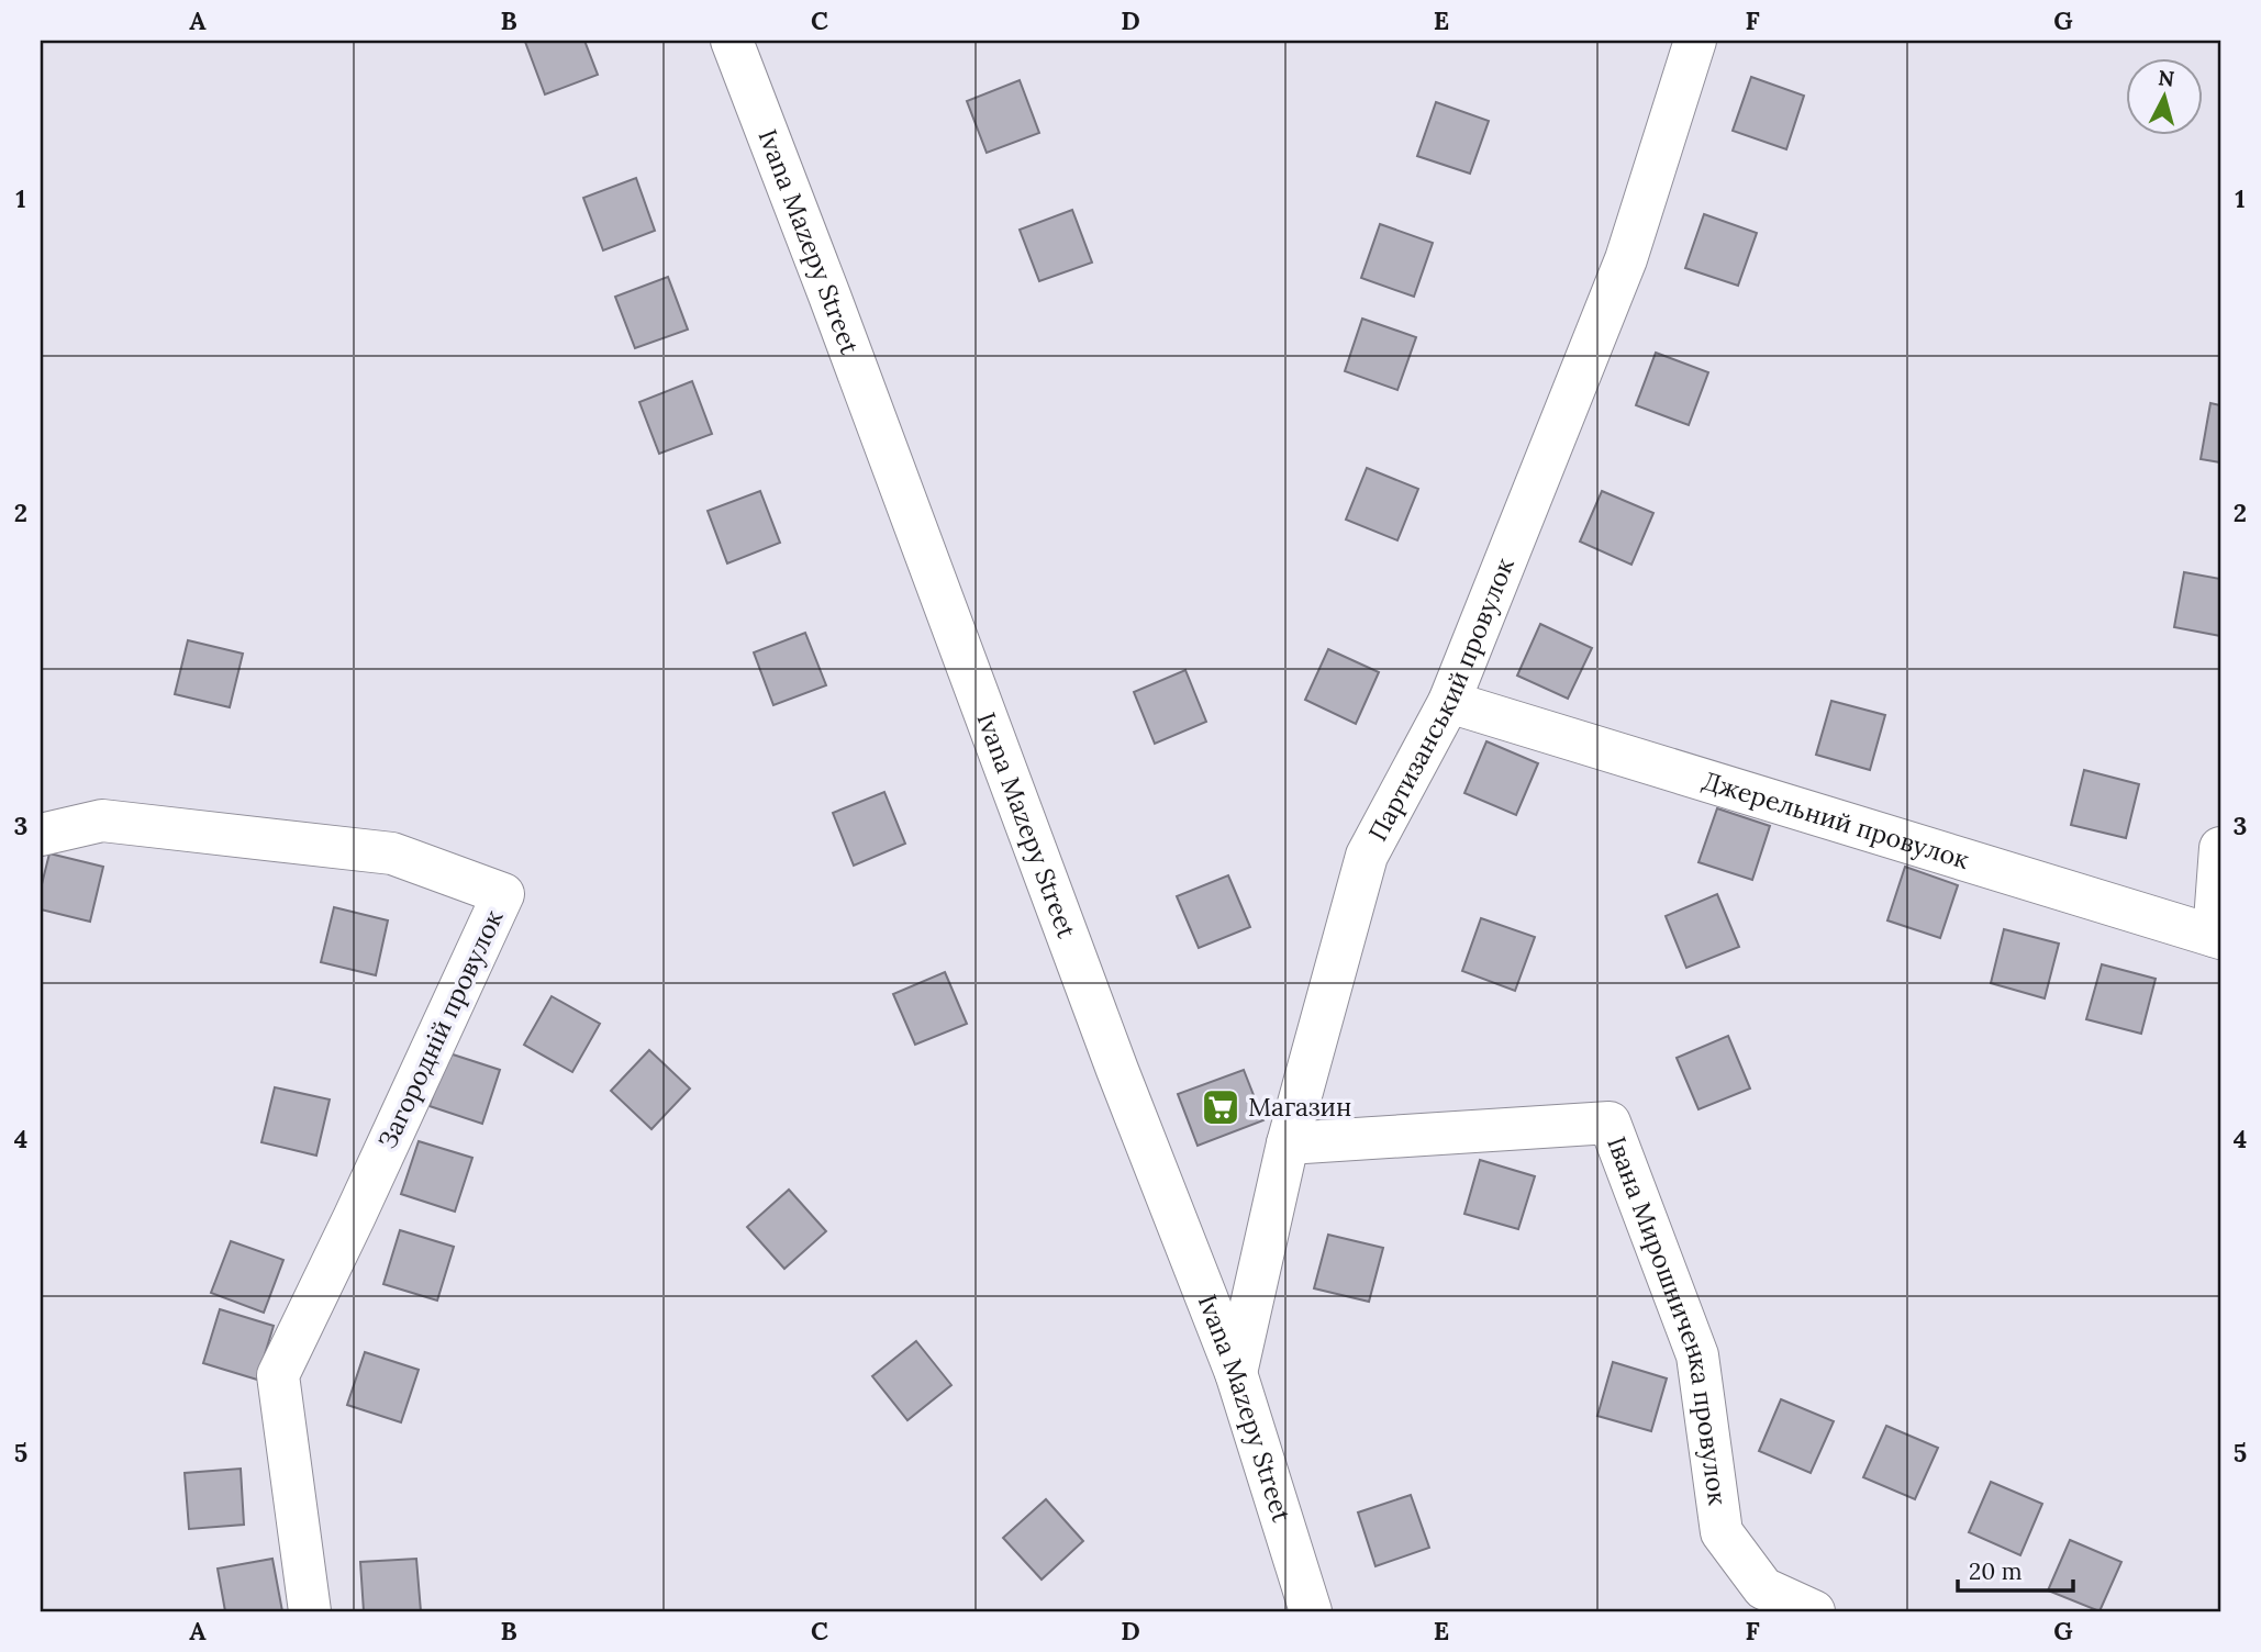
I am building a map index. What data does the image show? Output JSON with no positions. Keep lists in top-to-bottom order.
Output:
{
  "streets": {
    "street": [
      "Ivana Mazepy Street",
      "Партизанський провулок",
      "Джерельний провулок",
      "Загородній провулок",
      "Івана Мирошниченка провулок"
    ]
  },
  "crossings": [
    ["Ivana Mazepy Street", "Партизанський провулок"],
    ["Партизанський провулок", "Джерельний провулок"],
    ["Партизанський провулок", "Івана Мирошниченка провулок"]
  ],
  "places": {
    "supermarket": ["Магазин"]
  },
  "scale_bar": "20 m",
  "north": "top",
  "grid": {
    "columns": [
      "A",
      "B",
      "C",
      "D",
      "E",
      "F",
      "G"
    ],
    "rows": [
      "1",
      "2",
      "3",
      "4",
      "5"
    ]
  }
}
